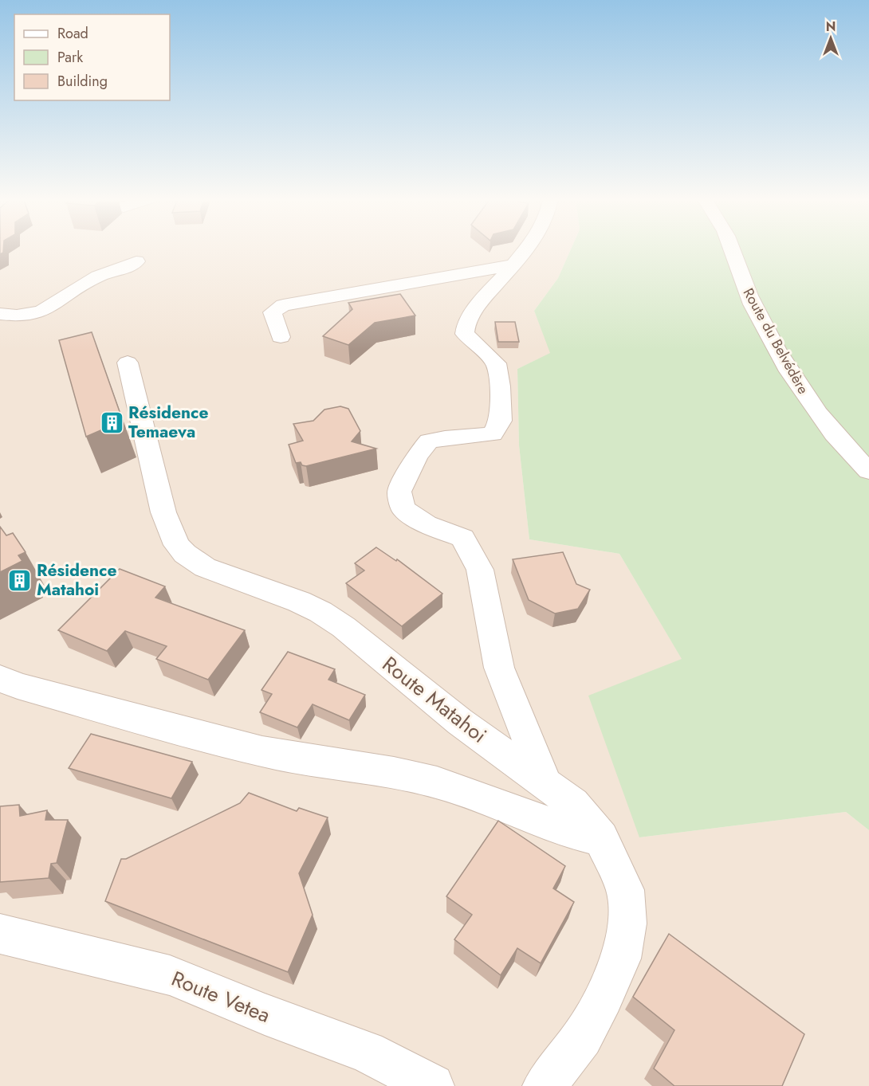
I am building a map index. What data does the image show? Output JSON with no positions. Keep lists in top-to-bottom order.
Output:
{
  "streets": {
    "street": ["Route du Belvédère", "Route Matahoi", "Route Vetea"]
  },
  "places": {
    "building": ["Résidence Temaeva", "Résidence Matahoi"]
  },
  "legend": ["Road", "Park", "Building"],
  "north": "top"
}
